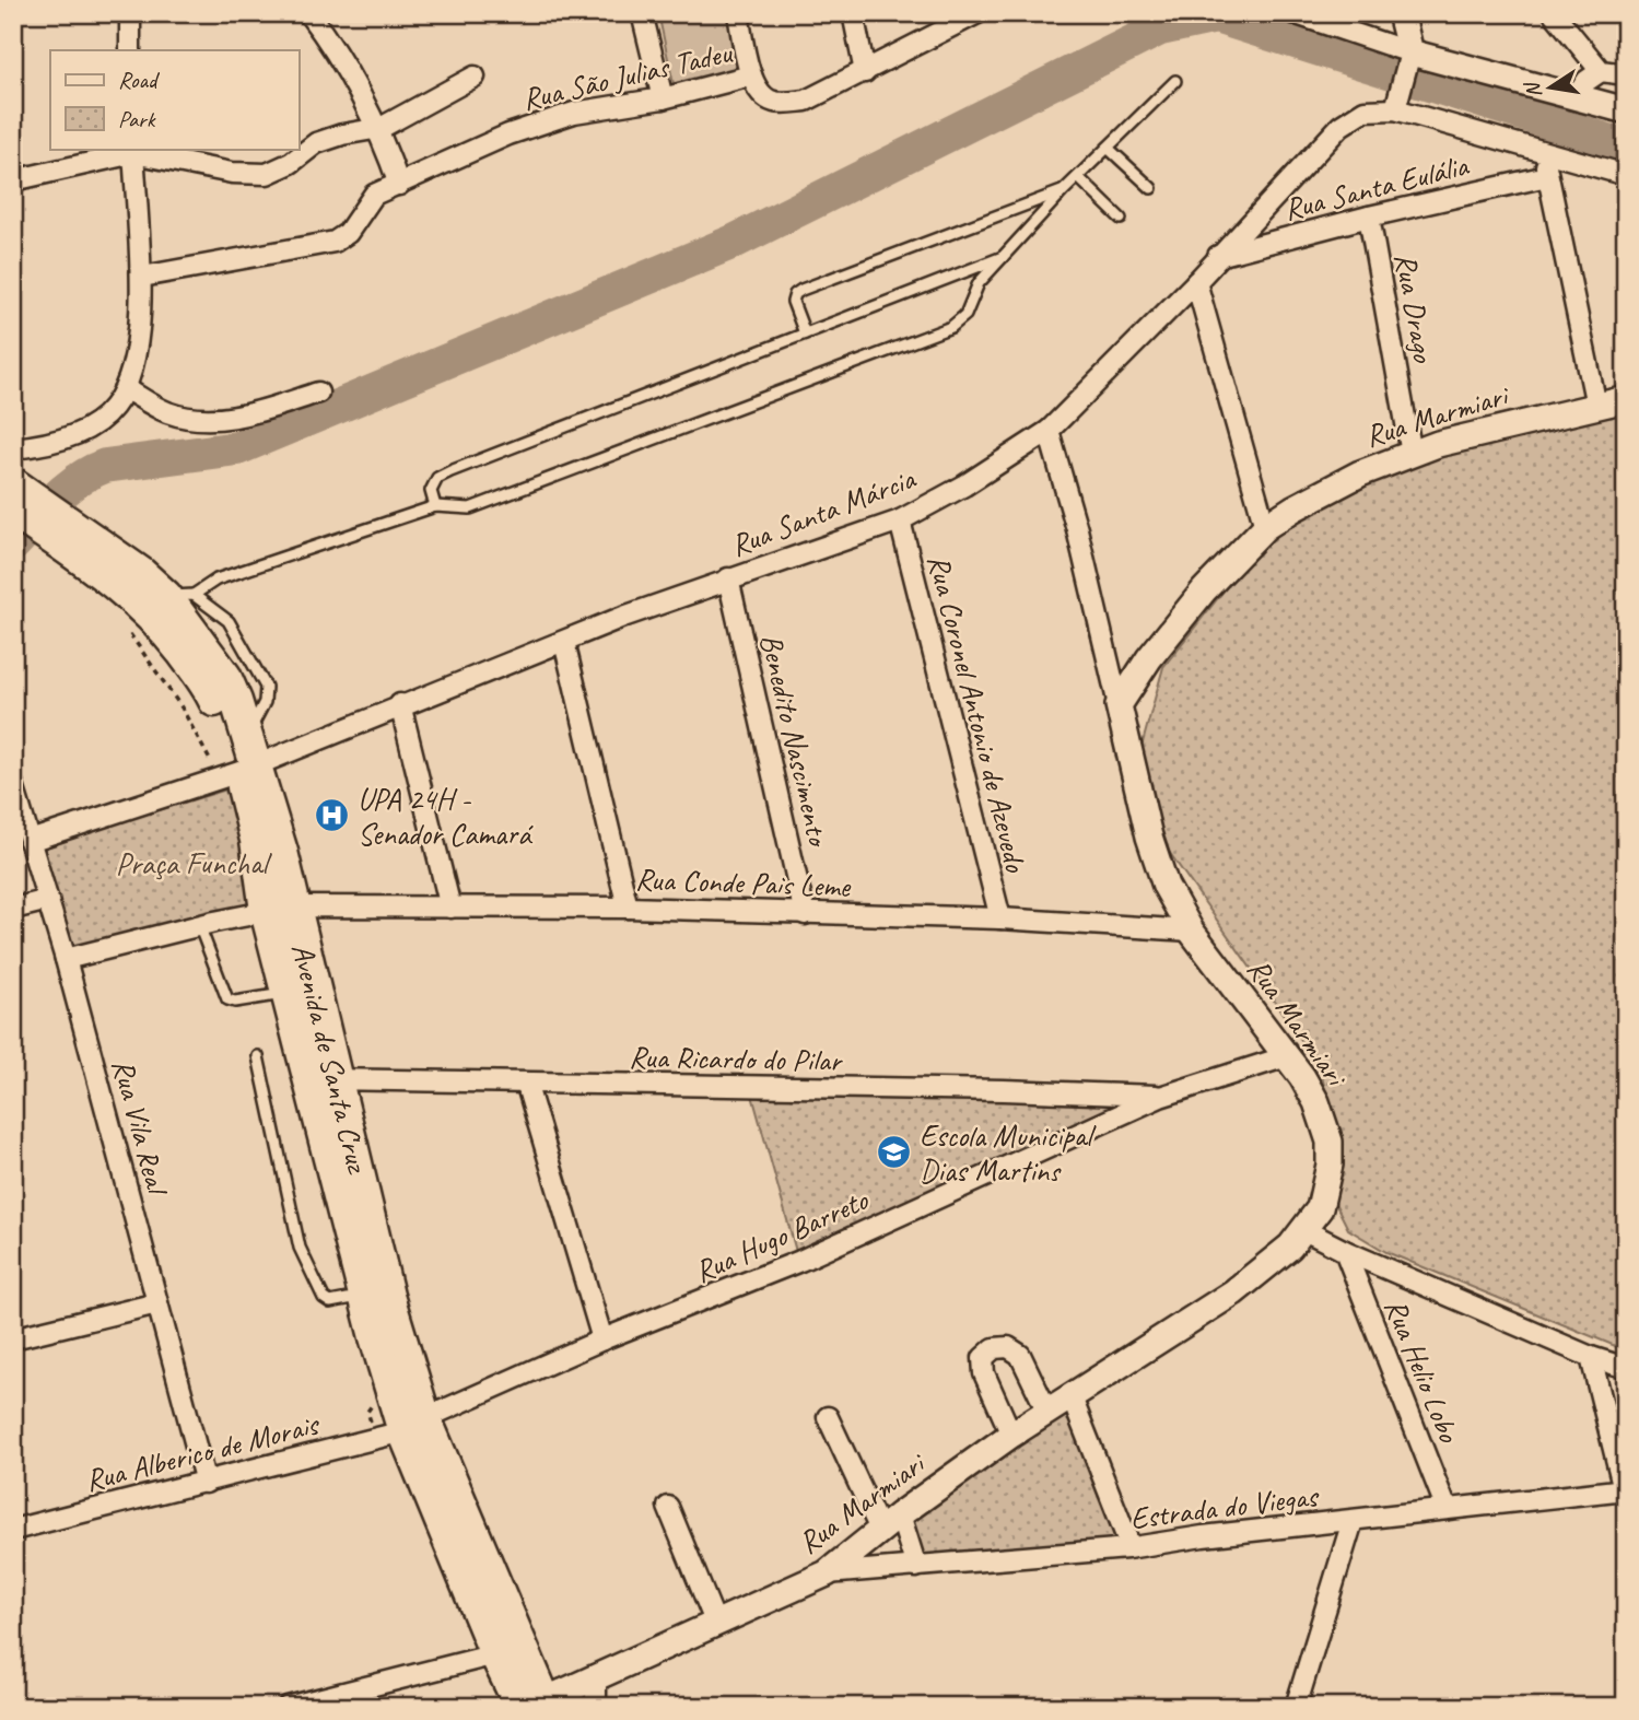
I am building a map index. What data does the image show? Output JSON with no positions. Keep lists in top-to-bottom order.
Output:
{
  "streets": {
    "main road": ["Avenida de Santa Cruz"],
    "street": [
      "Rua São Julias Tadeu",
      "Rua Santa Eulália",
      "Rua Drago",
      "Rua Marmiari",
      "Rua Santa Márcia",
      "Rua Coronel Antonio de Azevedo",
      "Benedito Nascimento",
      "Rua Conde Pais Leme",
      "Rua Ricardo do Pilar",
      "Rua Vila Real",
      "Rua Hugo Barreto",
      "Rua Helio Lobo",
      "Rua Alberico de Morais",
      "Estrada do Viegas"
    ]
  },
  "crossings": [
    ["Rua Santa Eulália", "Rua Drago"],
    ["Rua Santa Eulália", "Rua Santa Márcia"],
    ["Rua Drago", "Rua Marmiari"],
    ["Rua Marmiari", "Rua Conde Pais Leme"],
    ["Rua Marmiari", "Avenida de Santa Cruz"],
    ["Rua Marmiari", "Rua Hugo Barreto"],
    ["Rua Marmiari", "Estrada do Viegas"],
    ["Rua Santa Márcia", "Rua Coronel Antonio de Azevedo"],
    ["Rua Santa Márcia", "Benedito Nascimento"],
    ["Rua Santa Márcia", "Avenida de Santa Cruz"],
    ["Rua Coronel Antonio de Azevedo", "Rua Conde Pais Leme"],
    ["Benedito Nascimento", "Rua Conde Pais Leme"],
    ["Rua Conde Pais Leme", "Avenida de Santa Cruz"],
    ["Avenida de Santa Cruz", "Rua Ricardo do Pilar"],
    ["Avenida de Santa Cruz", "Rua Hugo Barreto"],
    ["Avenida de Santa Cruz", "Rua Alberico de Morais"],
    ["Rua Ricardo do Pilar", "Rua Hugo Barreto"],
    ["Rua Vila Real", "Rua Alberico de Morais"],
    ["Rua Hugo Barreto", "Rua Alberico de Morais"],
    ["Rua Helio Lobo", "Estrada do Viegas"]
  ],
  "parks": ["Praça Funchal"],
  "places": {
    "hospital": ["UPA 24H - Senador Camará"],
    "school or university": ["Escola Municipal Dias Martins"]
  },
  "legend": ["Road", "Park"],
  "north": "left"
}
